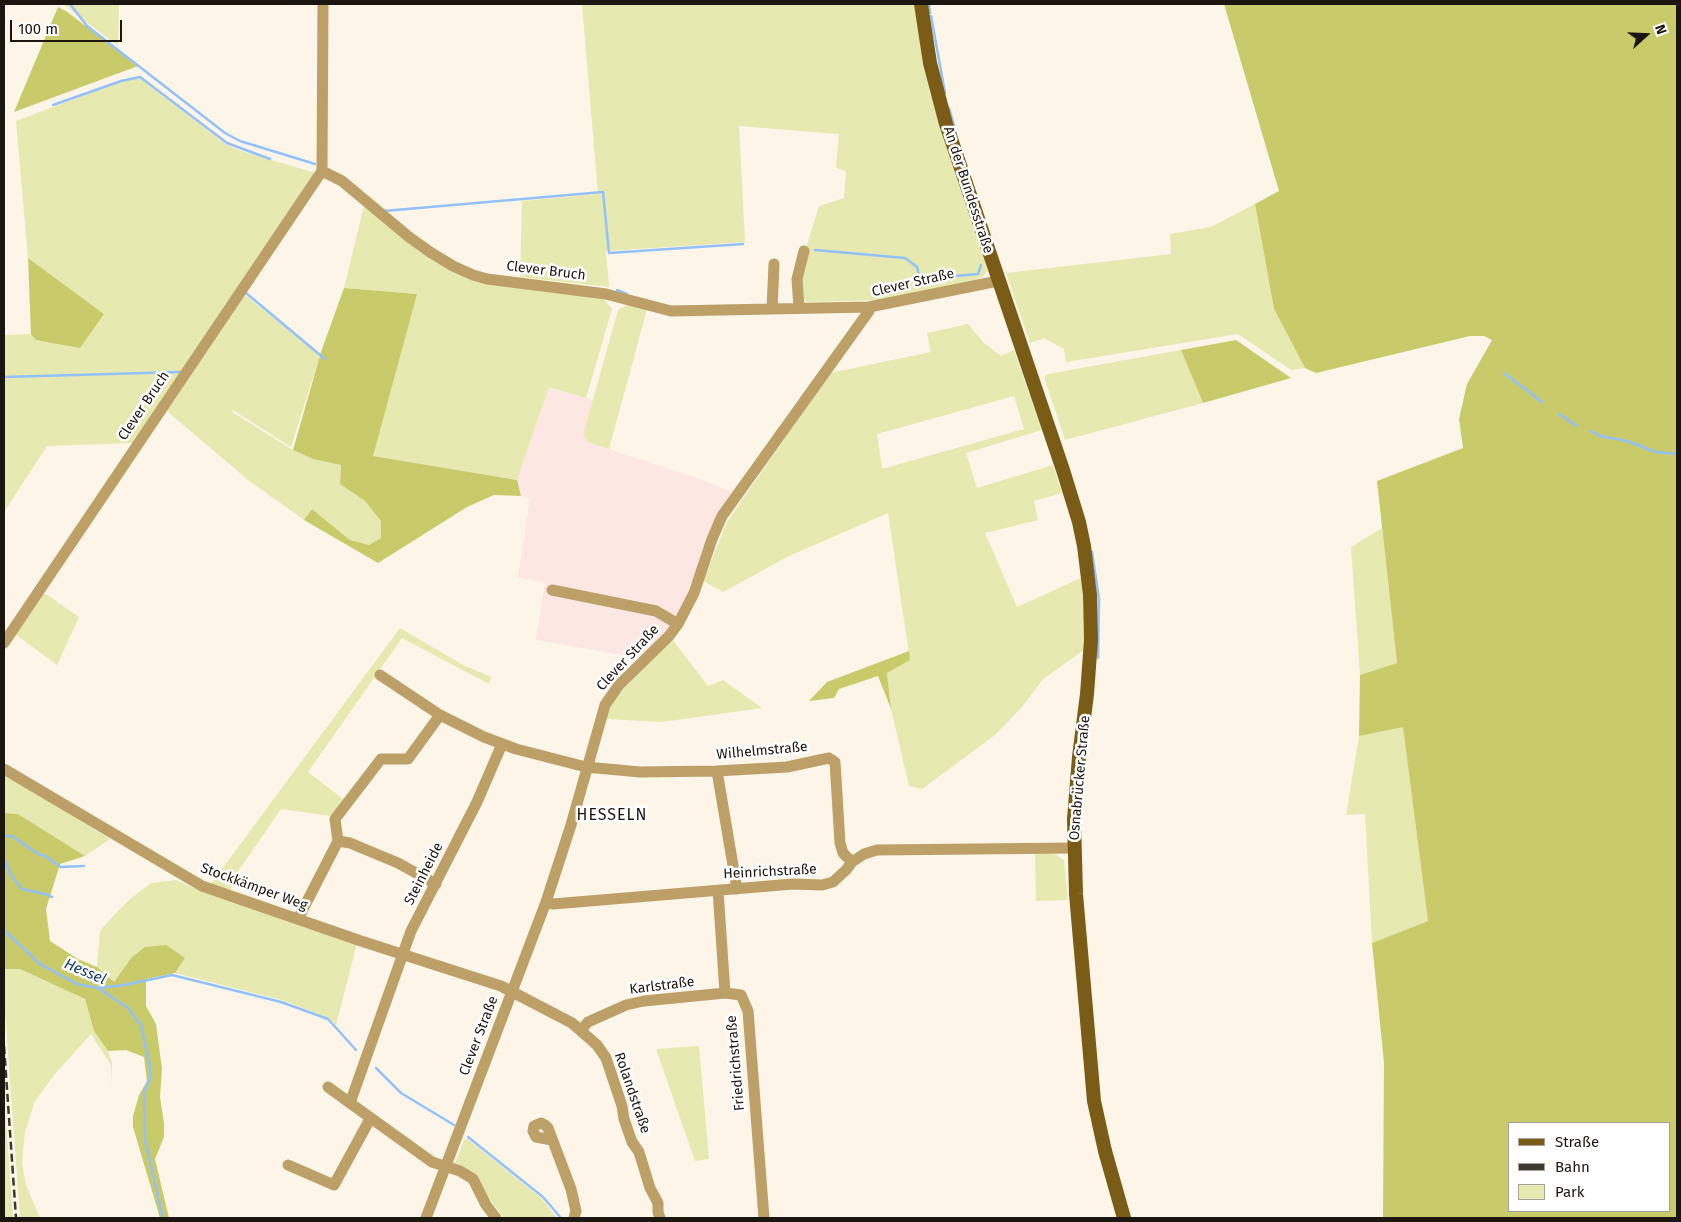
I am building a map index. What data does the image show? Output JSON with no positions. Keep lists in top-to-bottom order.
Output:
{
  "streets": {
    "main road": ["An der Bundesstraße", "Osnabrücker Straße"],
    "street": [
      "Clever Bruch",
      "Clever Straße",
      "Wilhelmstraße",
      "Heinrichstraße",
      "Steinheide",
      "Stockkämper Weg",
      "Karlstraße",
      "Friedrichstraße",
      "Rolandstraße"
    ]
  },
  "crossings": [
    ["An der Bundesstraße", "Clever Straße"],
    ["An der Bundesstraße", "Osnabrücker Straße"],
    ["Clever Bruch", "Clever Straße"],
    ["Clever Straße", "Wilhelmstraße"],
    ["Clever Straße", "Heinrichstraße"],
    ["Clever Straße", "Stockkämper Weg"],
    ["Clever Straße", "Rolandstraße"],
    ["Wilhelmstraße", "Heinrichstraße"],
    ["Osnabrücker Straße", "Heinrichstraße"],
    ["Steinheide", "Stockkämper Weg"],
    ["Stockkämper Weg", "Rolandstraße"],
    ["Karlstraße", "Friedrichstraße"],
    ["Karlstraße", "Rolandstraße"]
  ],
  "districts": ["HESSELN"],
  "water": ["Hessel"],
  "legend": ["Straße", "Bahn", "Park"],
  "scale_bar": "100 m",
  "north": "right"
}
